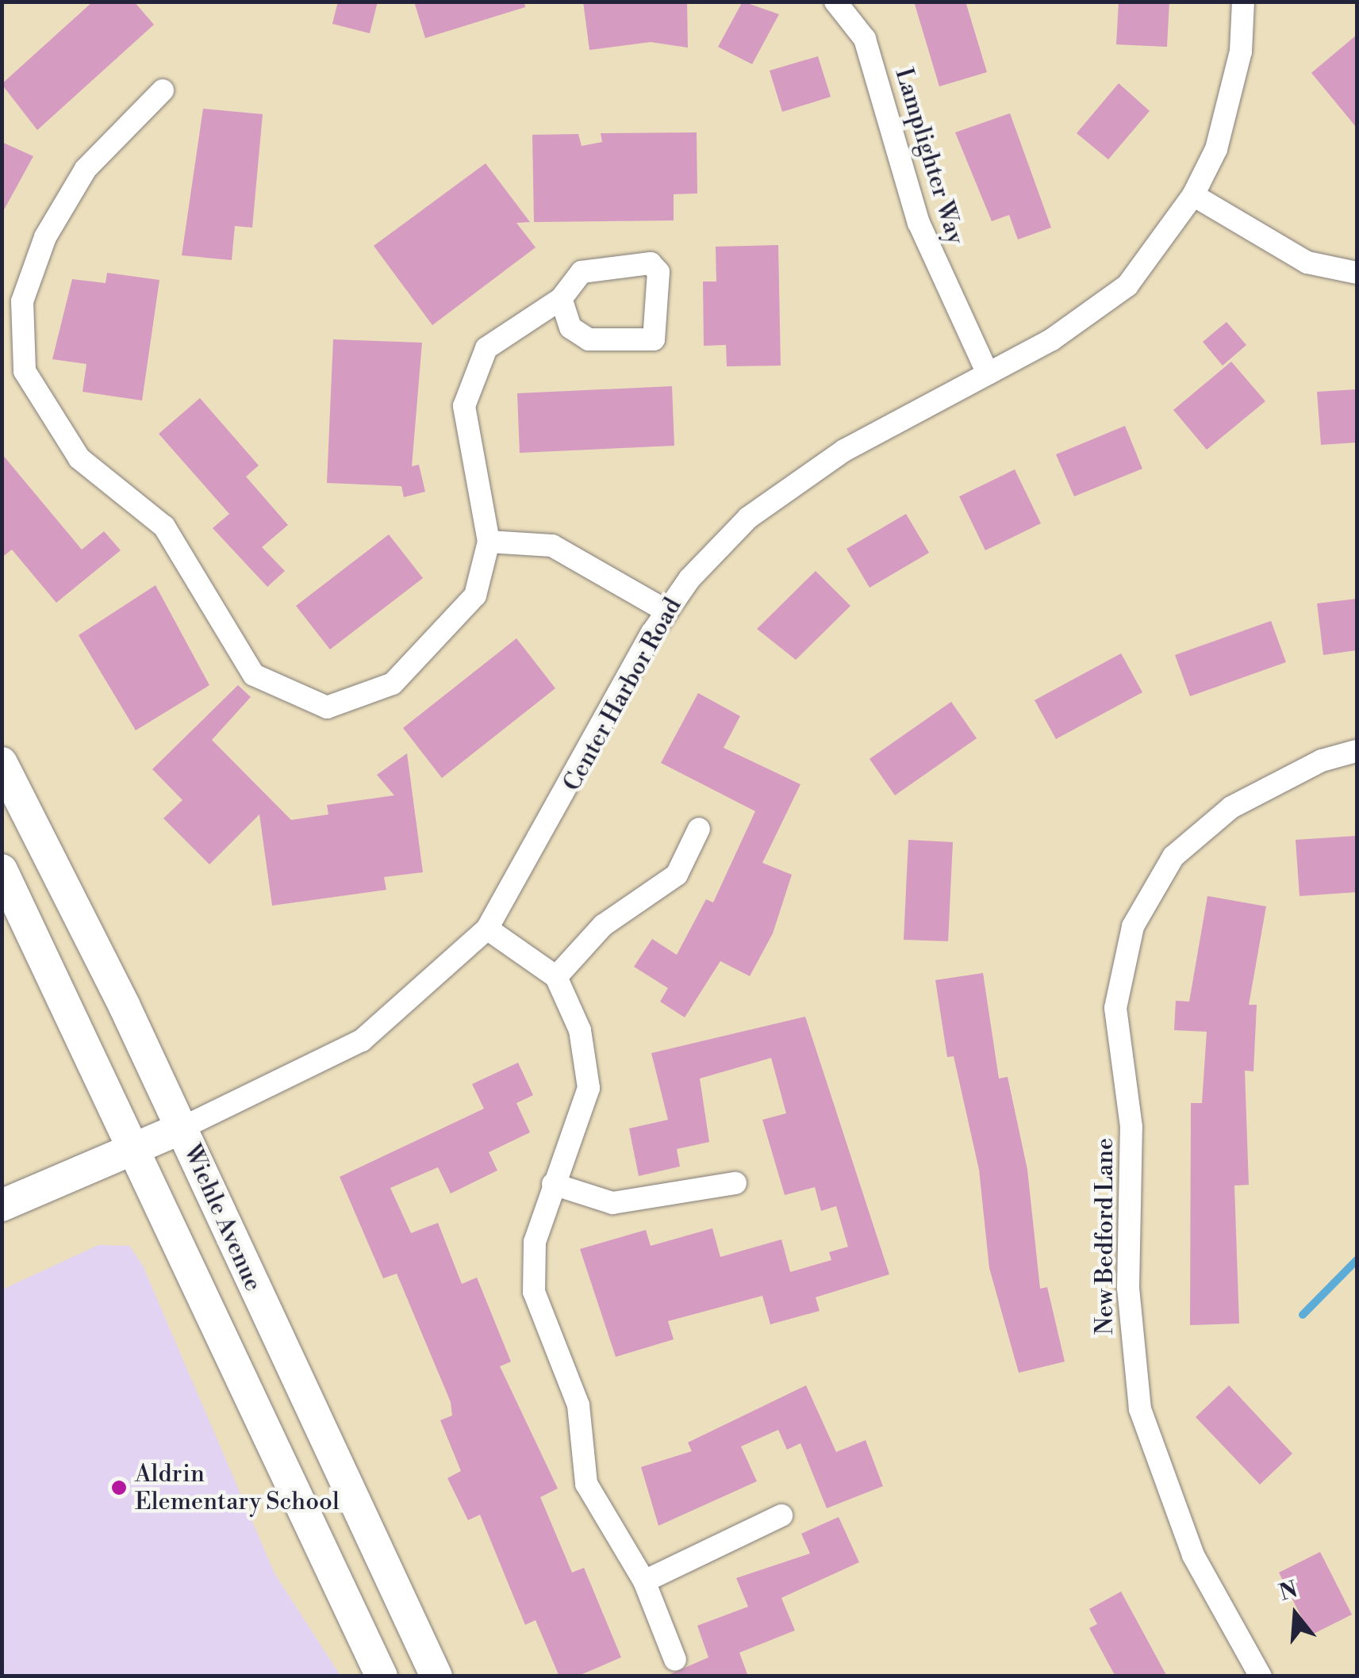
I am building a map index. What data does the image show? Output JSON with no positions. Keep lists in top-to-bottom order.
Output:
{
  "streets": {
    "main road": ["Center Harbor Road", "Wiehle Avenue"],
    "street": ["Lamplighter Way", "New Bedford Lane"]
  },
  "crossings": [
    ["Lamplighter Way", "Center Harbor Road"],
    ["Center Harbor Road", "Wiehle Avenue"]
  ],
  "places": ["Aldrin Elementary School"],
  "north": "top"
}
